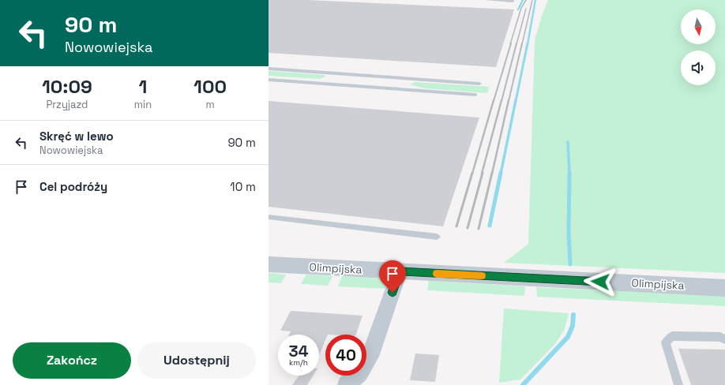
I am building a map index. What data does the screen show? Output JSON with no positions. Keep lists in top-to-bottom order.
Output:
{
  "streets": {
    "street": ["Olimpijska"]
  },
  "north": "bottom",
  "page": {
    "turn": ["90 m", "Nowowiejska"],
    "eta": [
      "10:09",
      "Przyjazd",
      "1",
      "min",
      "100",
      "m"
    ],
    "list": [
      {
        "name": "Skręć w lewo",
        "note": "Nowowiejska",
        "value": "90 m"
      },
      {
        "name": "Cel podróży",
        "value": "10 m"
      }
    ],
    "speed": "34 km/h",
    "limit": "40",
    "buttons": ["Zakończ", "Udostępnij"]
  }
}
